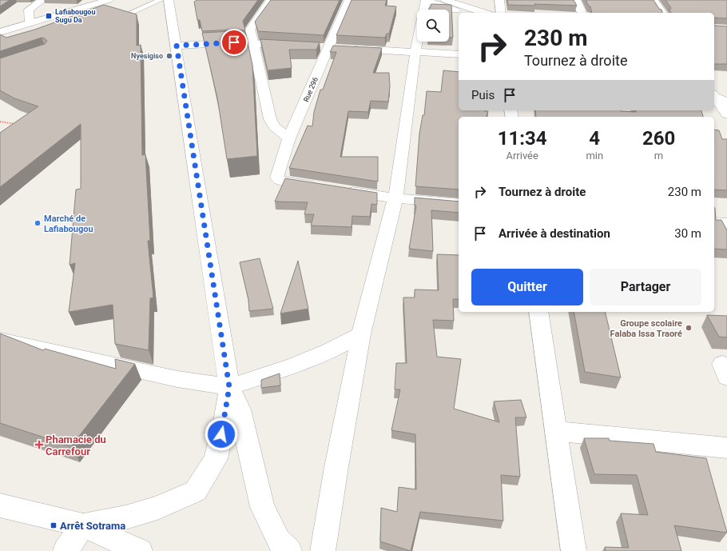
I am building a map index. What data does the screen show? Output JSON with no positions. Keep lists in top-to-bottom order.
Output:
{
  "streets": {
    "street": ["Rue 296"]
  },
  "places": {
    "transit": ["Lafiabougou Sugu Da", "Arrêt Sotrama"],
    "other": ["Nyesigiso", "Marché de Lafiabougou", "Groupe scolaire Falaba Issa Traoré"],
    "health": ["Phamacie du Carrefour"]
  },
  "page": {
    "turn": ["230 m", "Tournez à droite"],
    "then": "Puis",
    "eta": [
      "11:34",
      "Arrivée",
      "4",
      "min",
      "260",
      "m"
    ],
    "list": [
      {
        "name": "Tournez à droite",
        "value": "230 m"
      },
      {
        "name": "Arrivée à destination",
        "value": "30 m"
      }
    ],
    "buttons": ["Quitter", "Partager"]
  }
}
